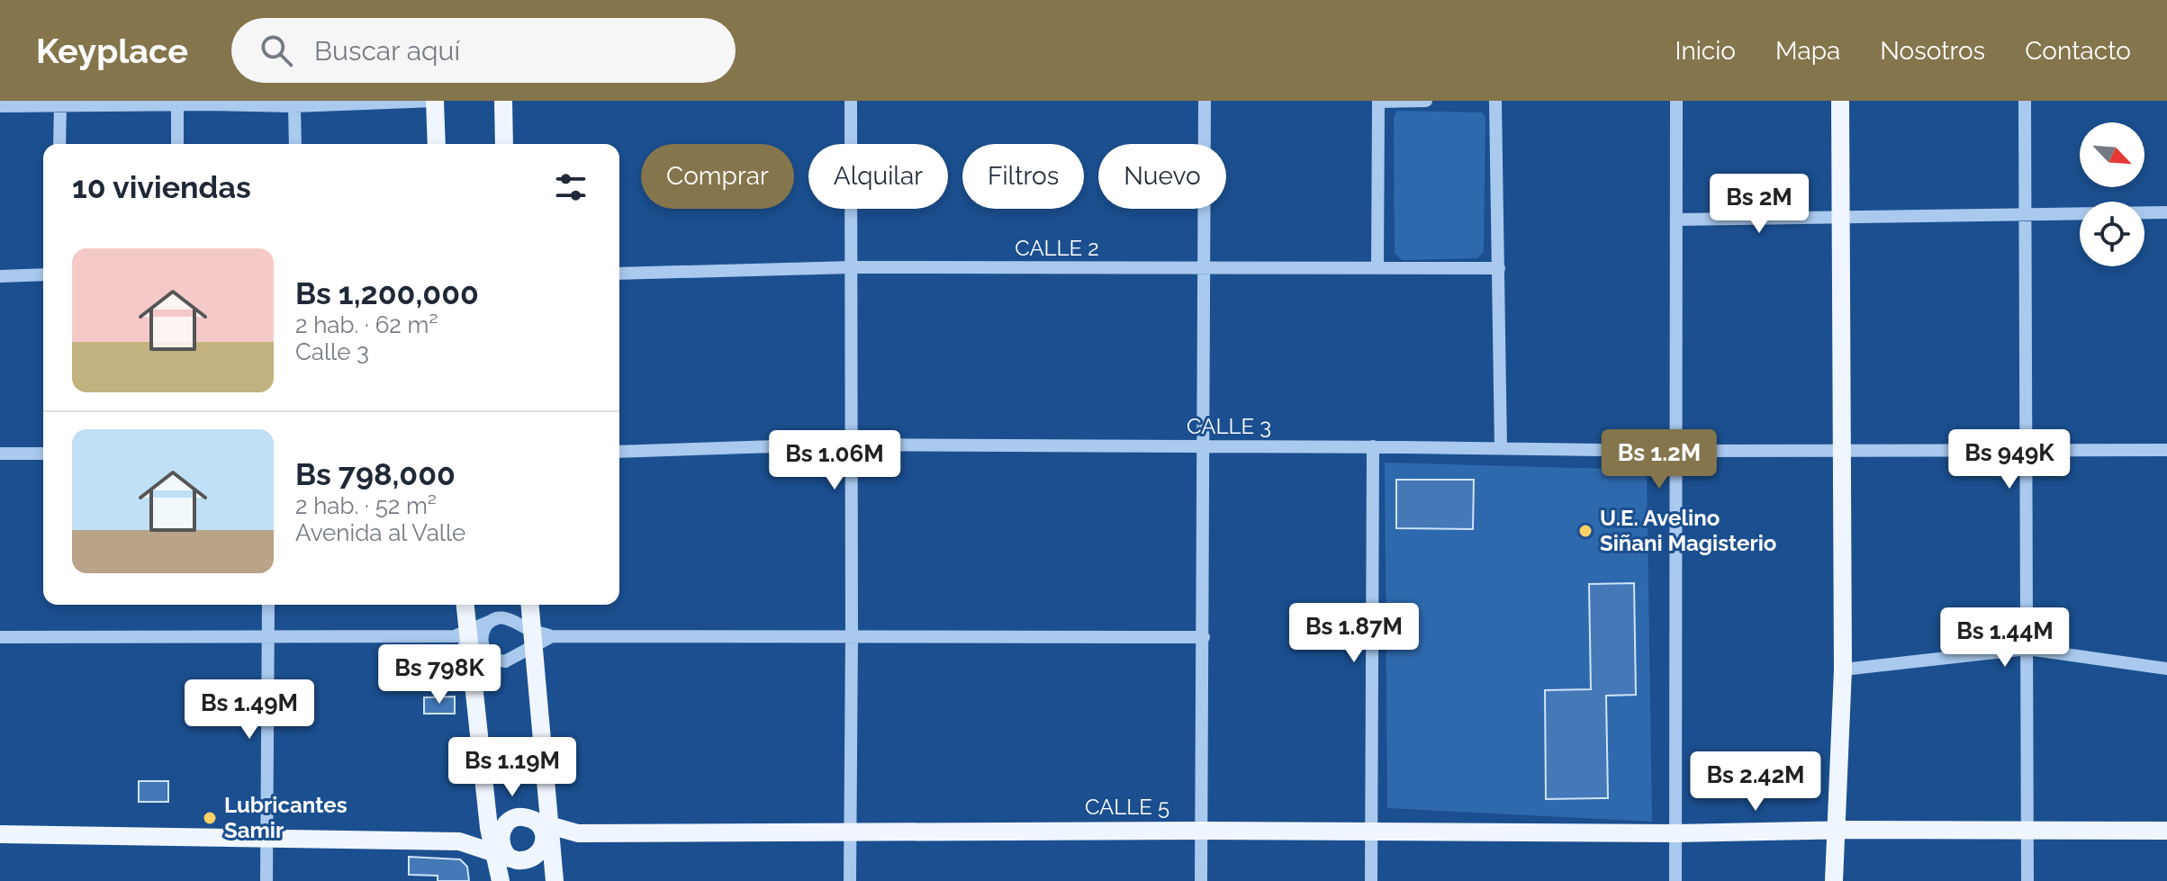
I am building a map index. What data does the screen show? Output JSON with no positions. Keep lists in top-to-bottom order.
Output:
{
  "streets": {
    "main road": ["CALLE 5"],
    "street": ["CALLE 2", "CALLE 3"]
  },
  "places": ["U.E. Avelino Siñani Magisterio", "Lubricantes Samir"],
  "north": "bottom right",
  "page": {
    "header": "Keyplace",
    "search": "Buscar aquí",
    "nav": [
      "Inicio",
      "Mapa",
      "Nosotros",
      "Contacto"
    ],
    "chip": [
      "Comprar",
      "Alquilar",
      "Filtros",
      "Nuevo"
    ],
    "heading": "10 viviendas",
    "price": [
      "Bs 2M",
      "Bs 1.2M",
      "Bs 949K",
      "Bs 1.06M",
      "Bs 1.87M",
      "Bs 1.44M",
      "Bs 798K",
      "Bs 1.49M",
      "Bs 1.19M",
      "Bs 2.42M"
    ],
    "list": [
      {
        "name": "Bs 1,200,000",
        "note": "2 hab. · 62 m² · Calle 3"
      },
      {
        "name": "Bs 798,000",
        "note": "2 hab. · 52 m² · Avenida al Valle"
      }
    ]
  }
}
